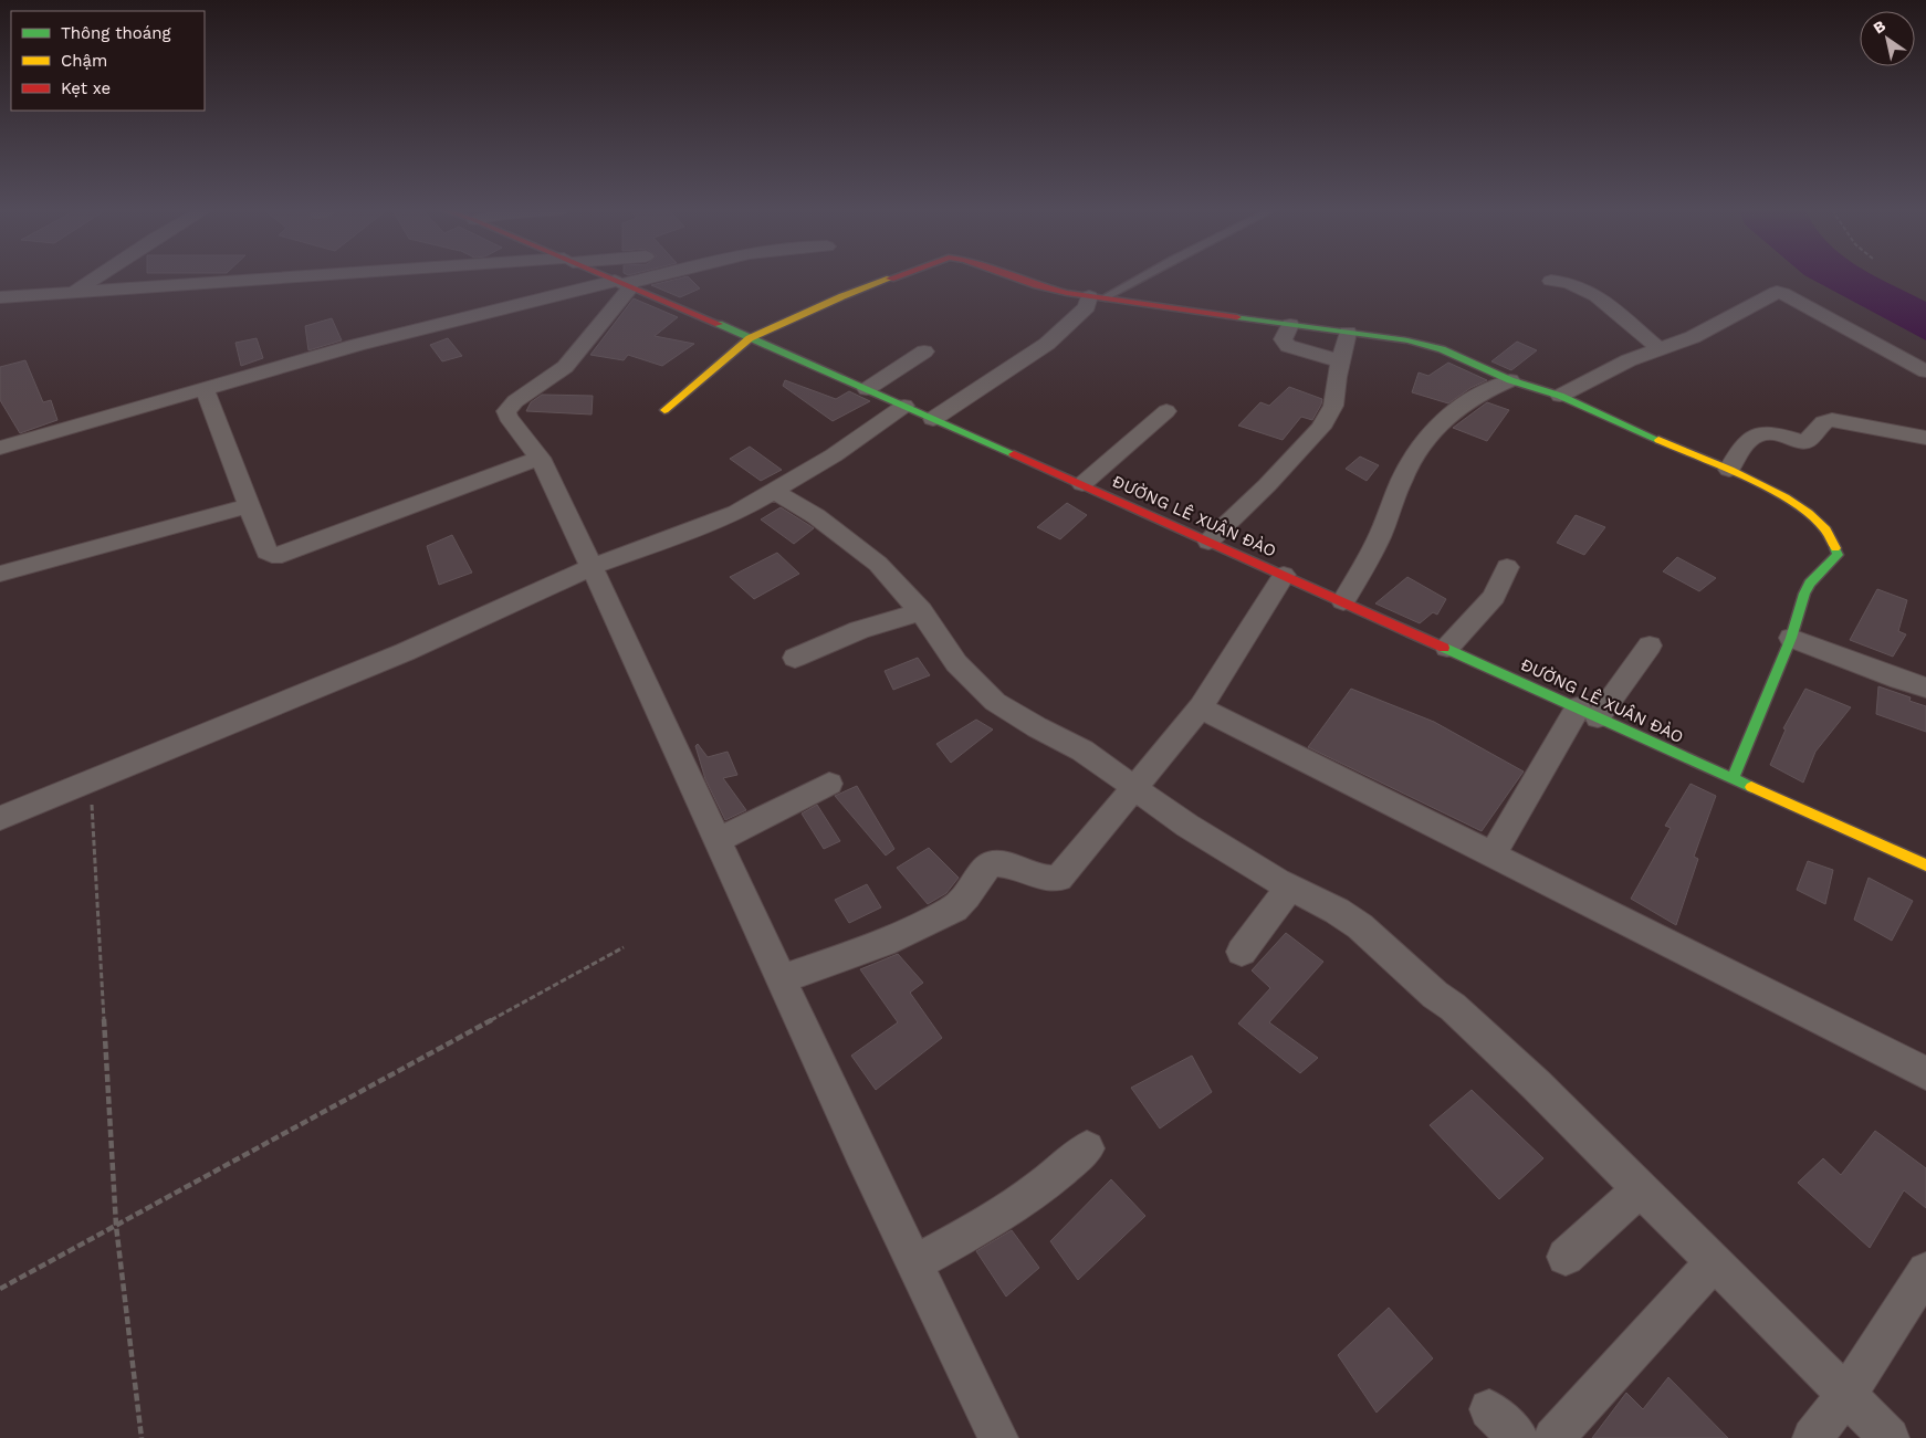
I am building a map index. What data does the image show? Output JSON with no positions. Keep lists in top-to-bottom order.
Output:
{
  "streets": {
    "street": ["ĐƯỜNG LÊ XUÂN ĐÀO"]
  },
  "legend": ["Thông thoáng", "Chậm", "Kẹt xe"],
  "north": "top left"
}
